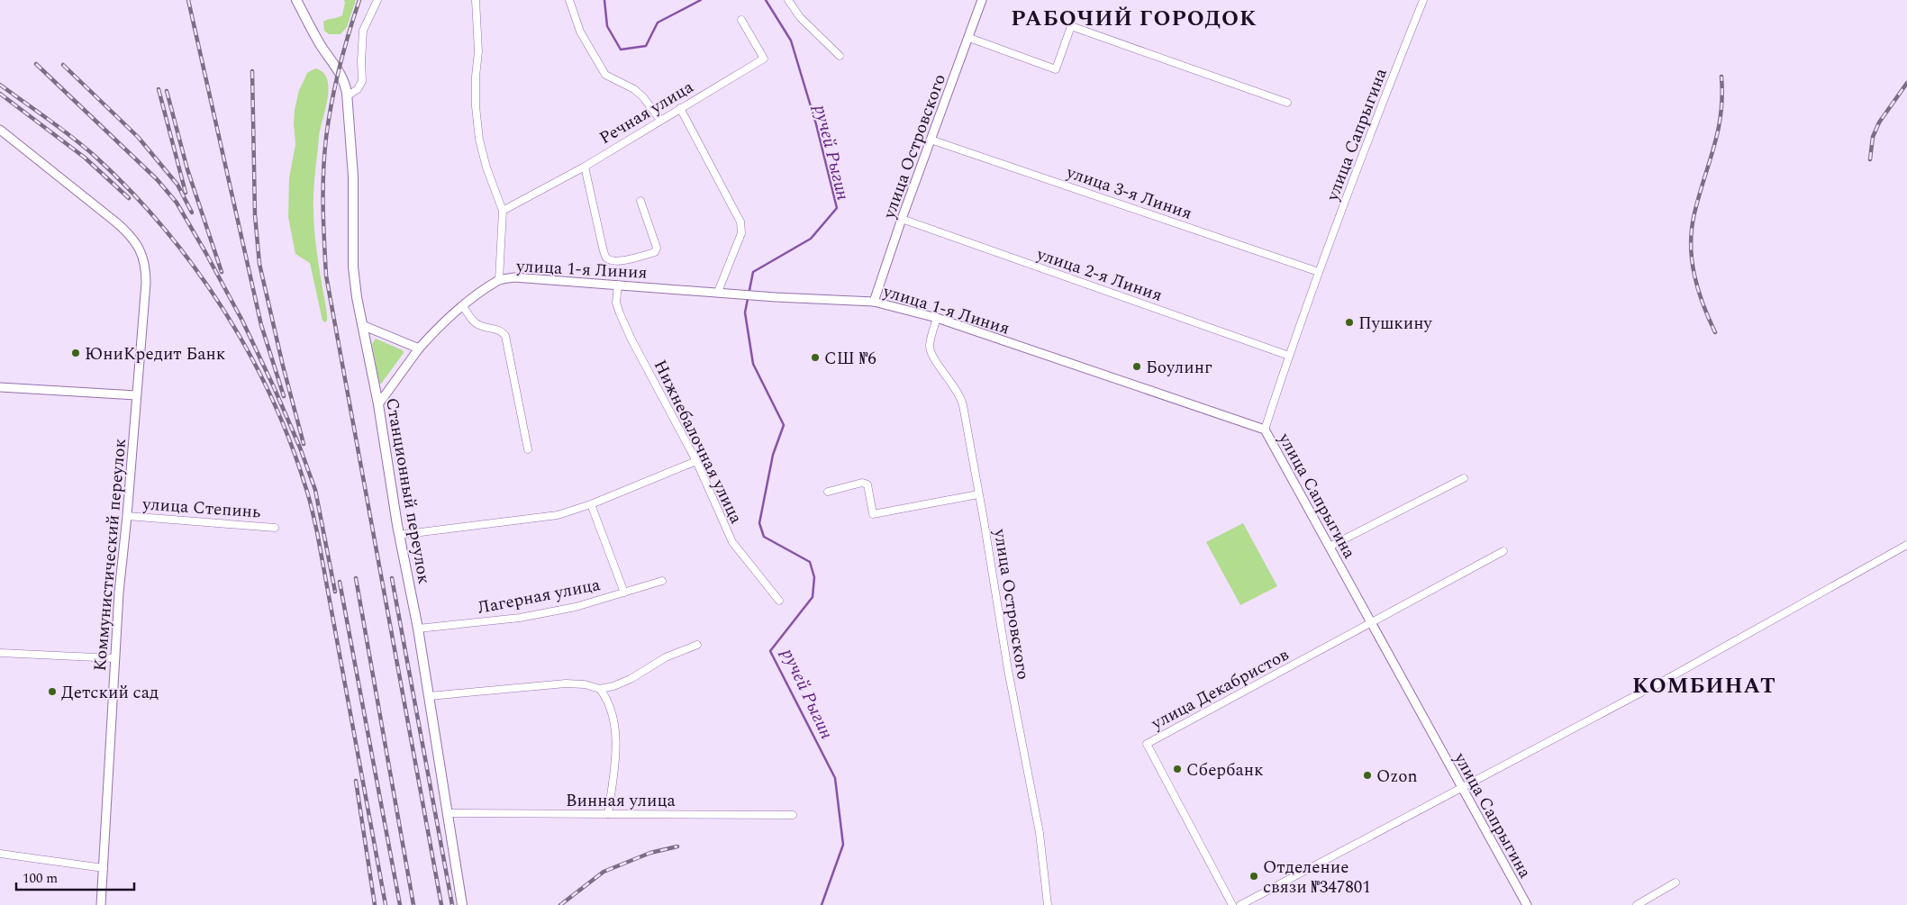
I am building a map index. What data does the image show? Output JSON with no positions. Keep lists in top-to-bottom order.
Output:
{
  "streets": {
    "main road": ["Станционный переулок"],
    "street": [
      "Речная улица",
      "улица Сапрыгина",
      "улица Островского",
      "улица 3-я Линия",
      "улица 1-я Линия",
      "улица 2-я Линия",
      "Нижнебалочная улица",
      "улица Степинь",
      "Коммунистический переулок",
      "Лагерная улица",
      "улица Декабристов",
      "Винная улица"
    ]
  },
  "crossings": [
    ["улица Сапрыгина", "улица 3-я Линия"],
    ["улица Сапрыгина", "улица 1-я Линия"],
    ["улица Сапрыгина", "улица 2-я Линия"],
    ["улица Сапрыгина", "улица Декабристов"],
    ["улица Островского", "улица 3-я Линия"],
    ["улица Островского", "улица 1-я Линия"],
    ["улица Островского", "улица 2-я Линия"],
    ["улица 1-я Линия", "Нижнебалочная улица"],
    ["Станционный переулок", "Лагерная улица"],
    ["Станционный переулок", "Винная улица"],
    ["улица Степинь", "Коммунистический переулок"]
  ],
  "districts": ["РАБОЧИЙ ГОРОДОК", "КОМБИНАТ"],
  "water": ["ручей Рыгин"],
  "places": [
    "Пушкину",
    "ЮниКредит Банк",
    "СШ №6",
    "Боулинг",
    "Детский сад",
    "Сбербанк",
    "Ozon",
    "Отделение связи №347801"
  ],
  "scale_bar": "100 m"
}
